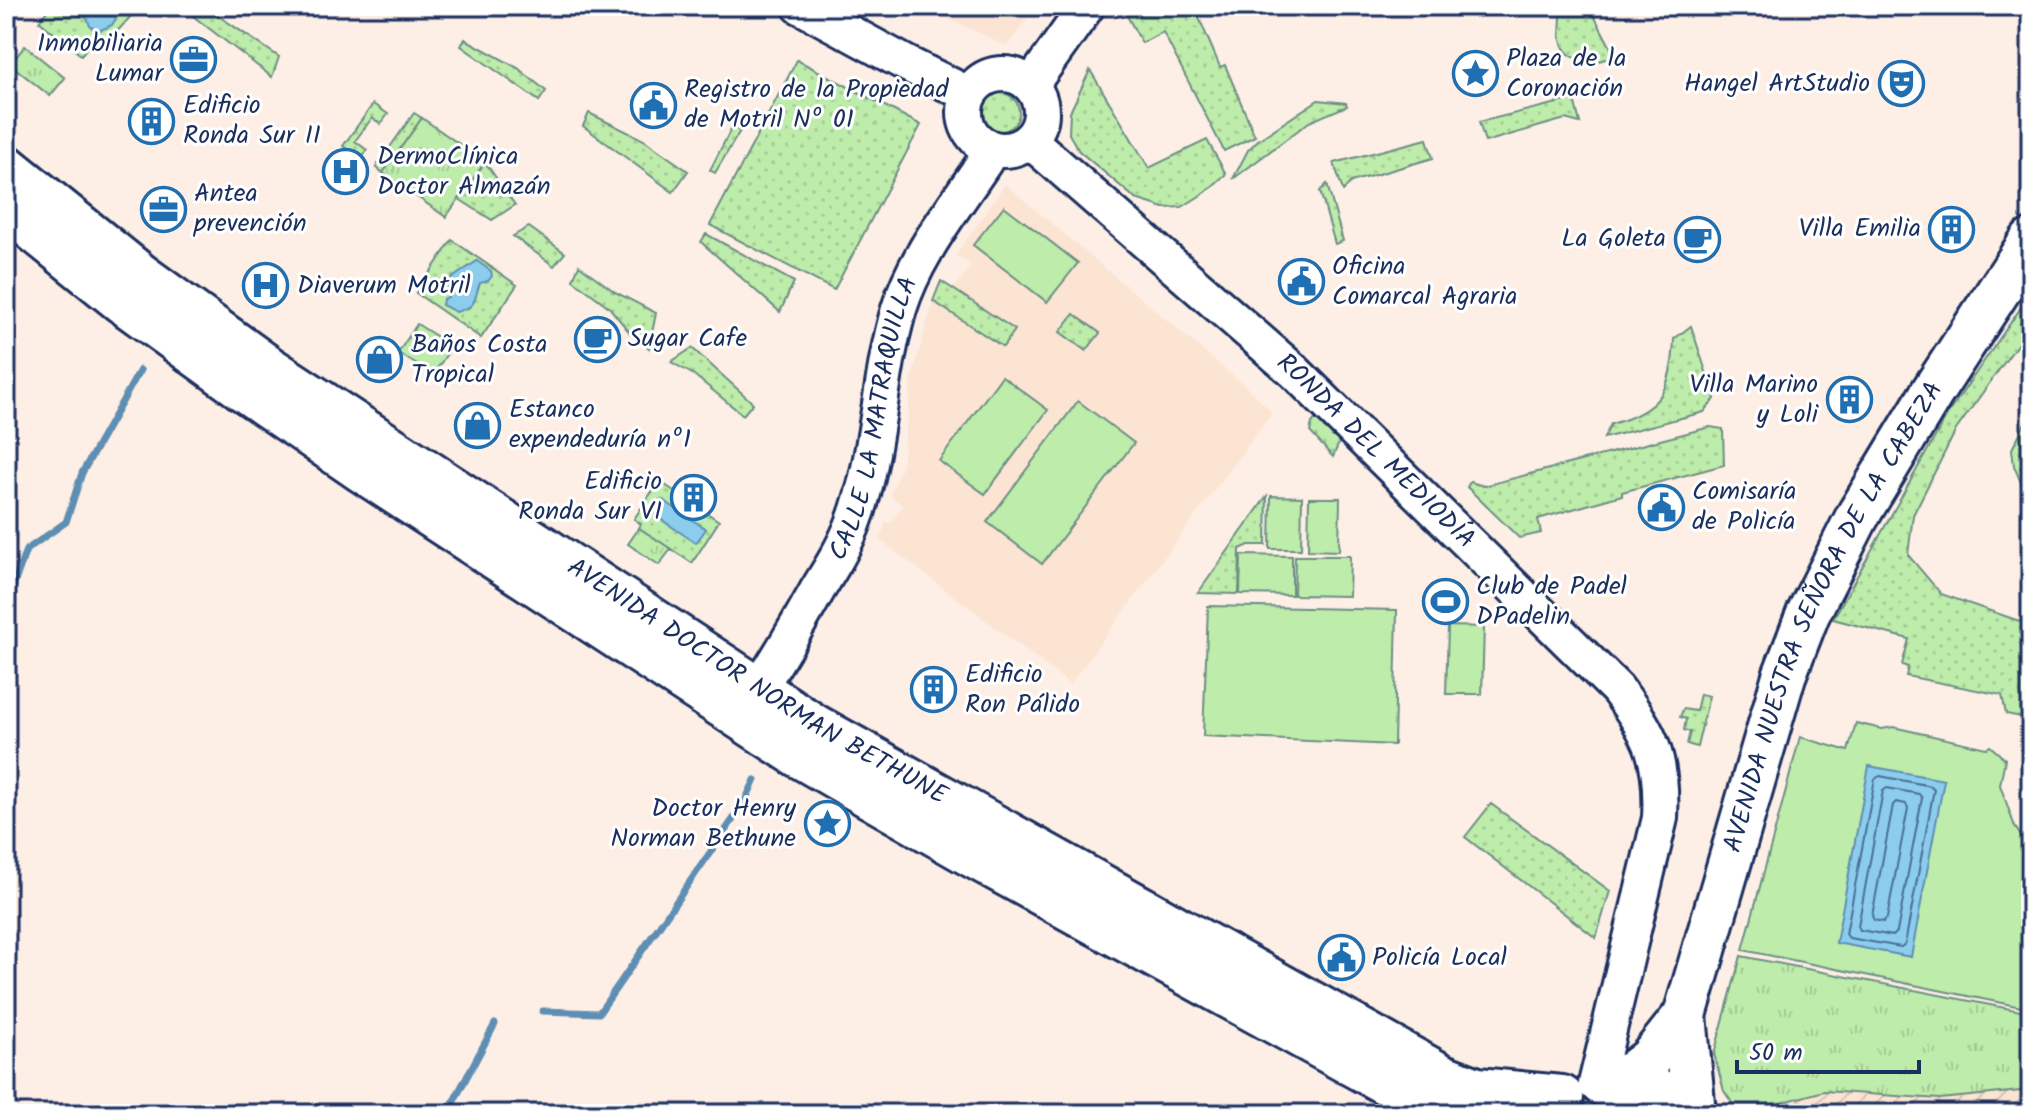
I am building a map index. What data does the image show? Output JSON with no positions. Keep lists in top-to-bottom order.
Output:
{
  "streets": {
    "main road": ["AVENIDA NUESTRA SEÑORA DE LA CABEZA", "AVENIDA DOCTOR NORMAN BETHUNE"],
    "street": ["CALLE LA MATRAQUILLA", "RONDA DEL MEDIODÍA"]
  },
  "crossings": [
    ["CALLE LA MATRAQUILLA", "RONDA DEL MEDIODÍA"],
    ["CALLE LA MATRAQUILLA", "AVENIDA DOCTOR NORMAN BETHUNE"],
    ["RONDA DEL MEDIODÍA", "AVENIDA NUESTRA SEÑORA DE LA CABEZA"],
    ["RONDA DEL MEDIODÍA", "AVENIDA DOCTOR NORMAN BETHUNE"],
    ["AVENIDA NUESTRA SEÑORA DE LA CABEZA", "AVENIDA DOCTOR NORMAN BETHUNE"]
  ],
  "places": {
    "office": ["Inmobiliaria Lumar", "Antea prevención"],
    "place": ["Plaza de la Coronación", "Doctor Henry Norman Bethune"],
    "theatre": ["Hangel ArtStudio"],
    "public building": [
      "Registro de la Propiedad de Motril Nº 01",
      "Oficina Comarcal Agraria",
      "Comisaría de Policía",
      "Policía Local"
    ],
    "building": [
      "Edificio Ronda Sur II",
      "Villa Emilia",
      "Villa Marino y Loli",
      "Edificio Ronda Sur VI",
      "Edificio Ron Pálido"
    ],
    "hospital": ["DermoClínica Doctor Almazán", "Diaverum Motril"],
    "cafe": ["La Goleta", "Sugar Cafe"],
    "shop": ["Baños Costa Tropical", "Estanco expendeduría nº1"],
    "sports": ["Club de Padel DPadelin"]
  },
  "scale_bar": "50 m"
}
